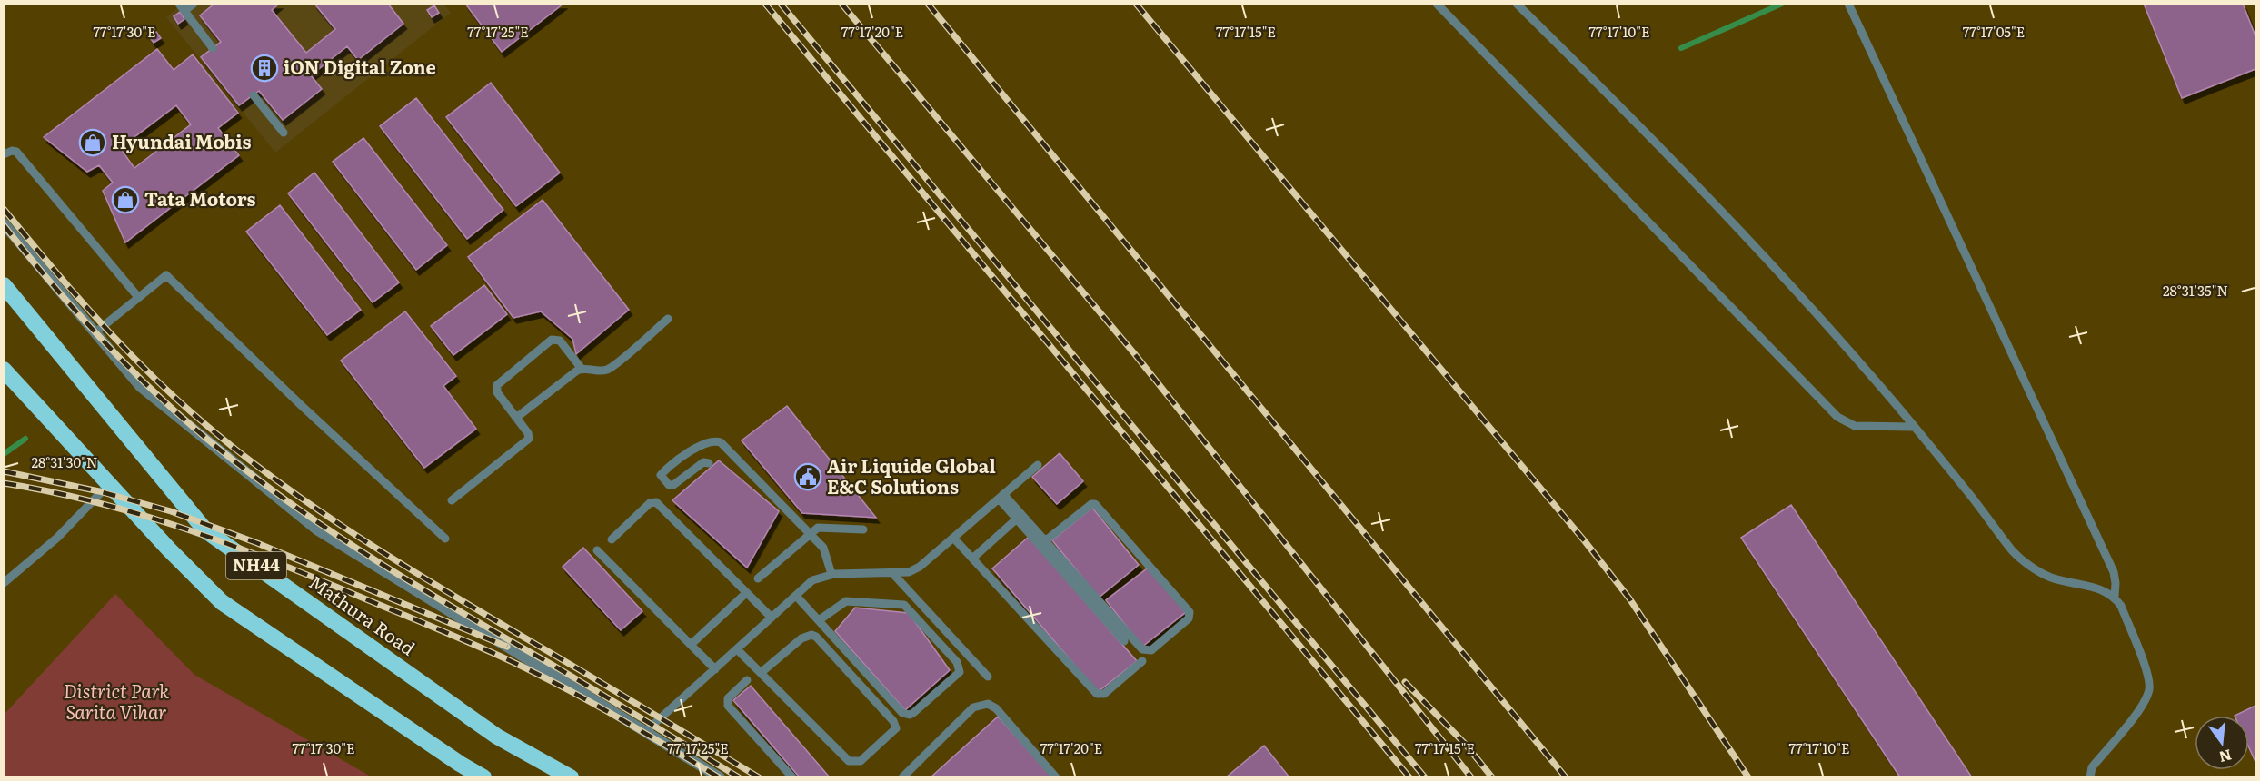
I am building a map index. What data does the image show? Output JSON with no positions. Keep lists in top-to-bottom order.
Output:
{
  "streets": {
    "highway": ["NH44", "Mathura Road"]
  },
  "parks": ["District Park Sarita Vihar"],
  "places": {
    "building": ["iON Digital Zone"],
    "shop": ["Hyundai Mobis", "Tata Motors"],
    "public building": ["Air Liquide Global E&C Solutions"]
  },
  "north": "bottom",
  "coordinates": [
    "77°17'30\"E",
    "77°17'25\"E",
    "77°17'20\"E",
    "77°17'10\"E",
    "77°17'05\"E",
    "77°17'15\"E",
    "28°31'35\"N",
    "28°31'30\"N"
  ]
}
